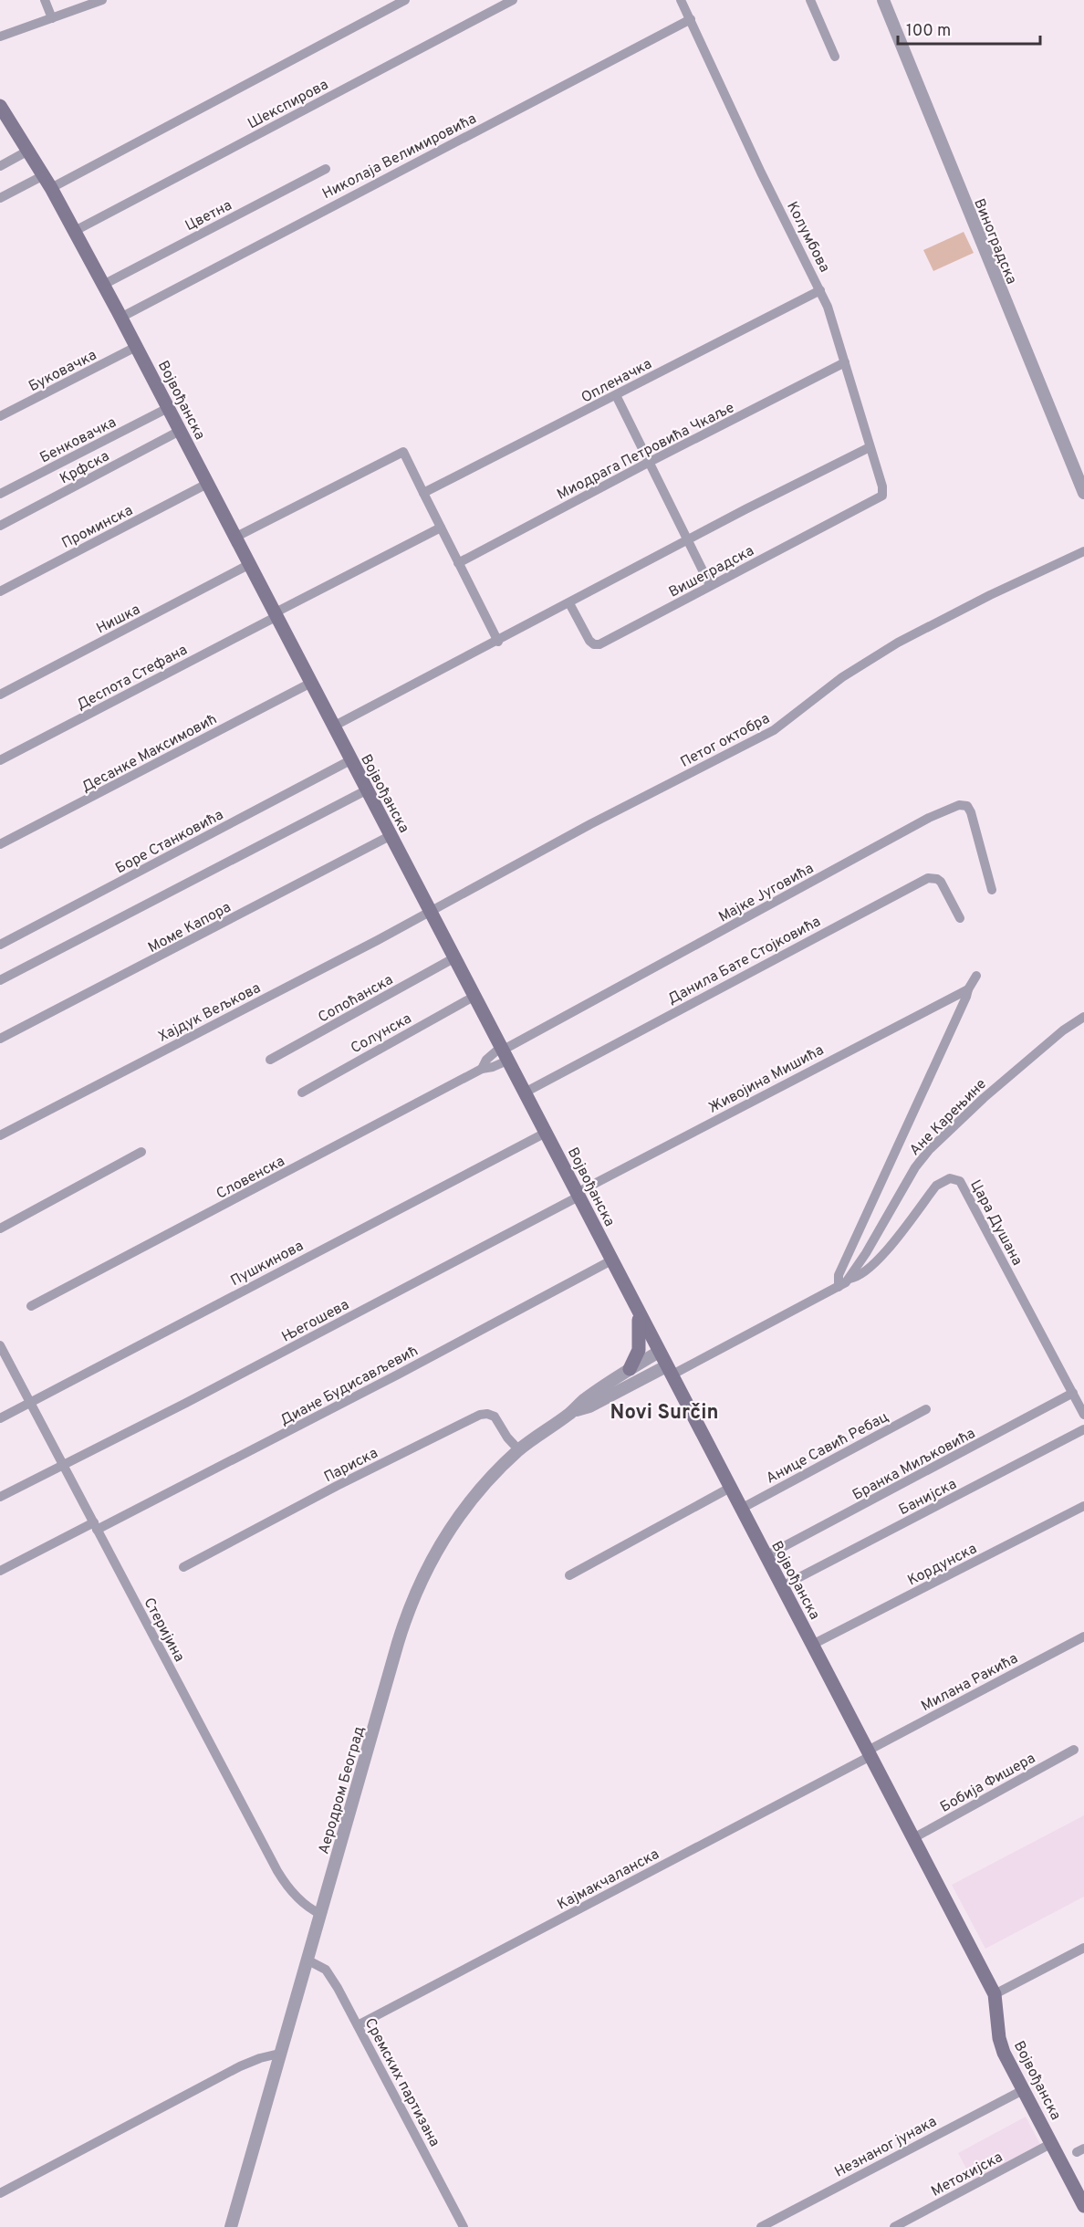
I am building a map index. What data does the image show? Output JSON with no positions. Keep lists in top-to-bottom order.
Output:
{
  "streets": {
    "main road": ["Војвођанска"],
    "street": [
      "Шекспирова",
      "Николаја Велимировића",
      "Цветна",
      "Колумбова",
      "Виноградска",
      "Буковачка",
      "Опленачка",
      "Бенковачка",
      "Миодрага Петровића Чкаље",
      "Крфска",
      "Проминска",
      "Вишеградска",
      "Нишка",
      "Деспота Стефана",
      "Петог октобра",
      "Десанке Максимовић",
      "Боре Станковића",
      "Мајке Југовића",
      "Моме Капора",
      "Данила Бате Стојковића",
      "Сопоћанска",
      "Хајдук Вељкова",
      "Солунска",
      "Живојина Мишића",
      "Ане Карењине",
      "Словенска",
      "Цара Душана",
      "Пушкинова",
      "Његошева",
      "Диане Будисављевић",
      "Анице Савић Ребац",
      "Бранка Миљковића",
      "Париска",
      "Банијска",
      "Кордунска",
      "Стеријина",
      "Милана Ракића",
      "Бобија Фишера",
      "Аеродром Београд",
      "Кајмакчаланска",
      "Сремских партизана",
      "Незнаног јунака",
      "Метохијска"
    ]
  },
  "crossings": [
    ["Шекспирова", "Војвођанска"],
    ["Николаја Велимировића", "Колумбова"],
    ["Николаја Велимировића", "Војвођанска"],
    ["Цветна", "Војвођанска"],
    ["Колумбова", "Опленачка"],
    ["Колумбова", "Миодрага Петровића Чкаље"],
    ["Колумбова", "Вишеградска"],
    ["Буковачка", "Војвођанска"],
    ["Војвођанска", "Бенковачка"],
    ["Војвођанска", "Крфска"],
    ["Војвођанска", "Проминска"],
    ["Војвођанска", "Нишка"],
    ["Војвођанска", "Деспота Стефана"],
    ["Војвођанска", "Петог октобра"],
    ["Војвођанска", "Десанке Максимовић"],
    ["Војвођанска", "Боре Станковића"],
    ["Војвођанска", "Мајке Југовића"],
    ["Војвођанска", "Моме Капора"],
    ["Војвођанска", "Данила Бате Стојковића"],
    ["Војвођанска", "Сопоћанска"],
    ["Војвођанска", "Хајдук Вељкова"],
    ["Војвођанска", "Солунска"],
    ["Војвођанска", "Живојина Мишића"],
    ["Војвођанска", "Ане Карењине"],
    ["Војвођанска", "Словенска"],
    ["Војвођанска", "Пушкинова"],
    ["Војвођанска", "Његошева"],
    ["Војвођанска", "Диане Будисављевић"],
    ["Војвођанска", "Анице Савић Ребац"],
    ["Војвођанска", "Бранка Миљковића"],
    ["Војвођанска", "Банијска"],
    ["Војвођанска", "Кордунска"],
    ["Војвођанска", "Милана Ракића"],
    ["Војвођанска", "Бобија Фишера"],
    ["Војвођанска", "Аеродром Београд"],
    ["Војвођанска", "Кајмакчаланска"],
    ["Војвођанска", "Незнаног јунака"],
    ["Војвођанска", "Метохијска"],
    ["Петог октобра", "Хајдук Вељкова"],
    ["Мајке Југовића", "Словенска"],
    ["Живојина Мишића", "Ане Карењине"],
    ["Живојина Мишића", "Његошева"],
    ["Ане Карењине", "Цара Душана"],
    ["Ане Карењине", "Аеродром Београд"],
    ["Цара Душана", "Бранка Миљковића"],
    ["Пушкинова", "Стеријина"],
    ["Његошева", "Стеријина"],
    ["Диане Будисављевић", "Стеријина"],
    ["Париска", "Аеродром Београд"],
    ["Стеријина", "Аеродром Београд"],
    ["Милана Ракића", "Кајмакчаланска"],
    ["Аеродром Београд", "Сремских партизана"],
    ["Кајмакчаланска", "Сремских партизана"]
  ],
  "districts": ["Novi Surčin"],
  "scale_bar": "100 m"
}
